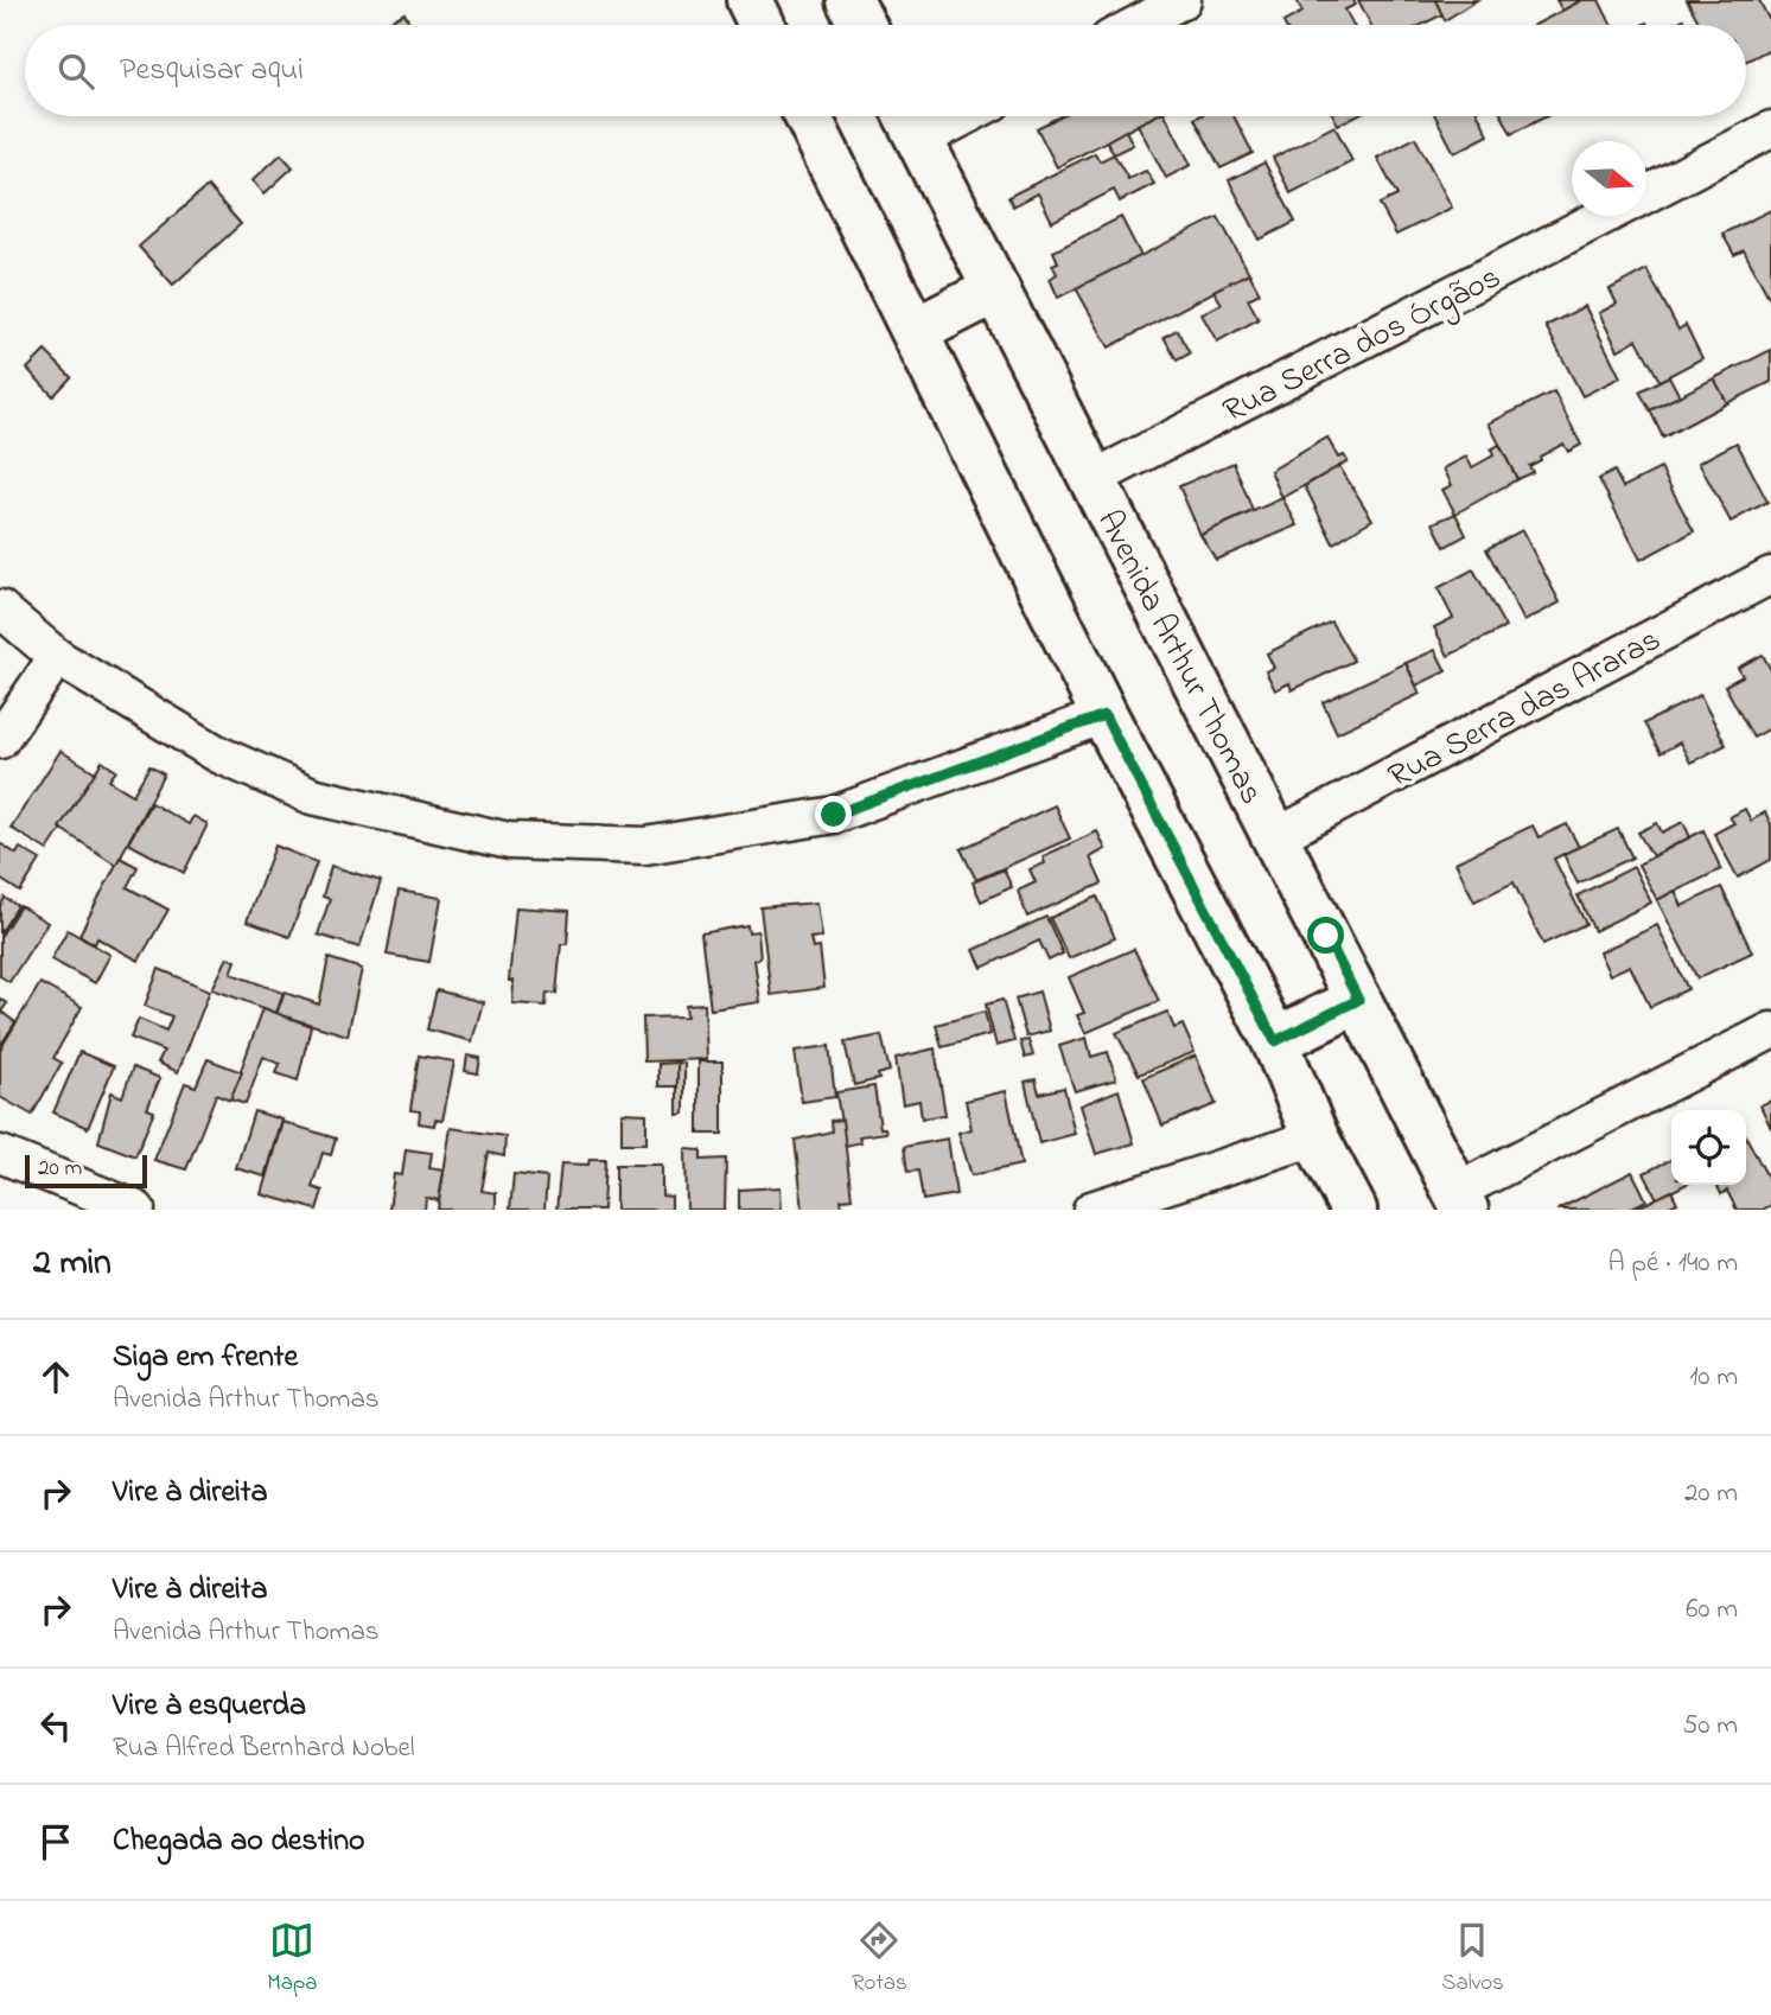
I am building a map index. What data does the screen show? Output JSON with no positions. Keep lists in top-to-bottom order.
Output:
{
  "streets": {
    "main road": ["Avenida Arthur Thomas"],
    "street": ["Rua Serra dos Órgãos", "Rua Serra das Araras"]
  },
  "crossings": [
    ["Rua Serra dos Órgãos", "Avenida Arthur Thomas"],
    ["Avenida Arthur Thomas", "Rua Serra das Araras"]
  ],
  "scale_bar": "20 m",
  "north": "right",
  "page": {
    "search": "Pesquisar aqui",
    "scale": "20 m",
    "heading": ["2 min", "A pé · 140 m"],
    "list": [
      ["Siga em frente", "Avenida Arthur Thomas", "10 m"],
      ["Vire à direita", "20 m"],
      ["Vire à direita", "Avenida Arthur Thomas", "60 m"],
      ["Vire à esquerda", "Rua Alfred Bernhard Nobel", "50 m"],
      "Chegada ao destino"
    ],
    "nav": ["Mapa", "Rotas", "Salvos"]
  }
}
